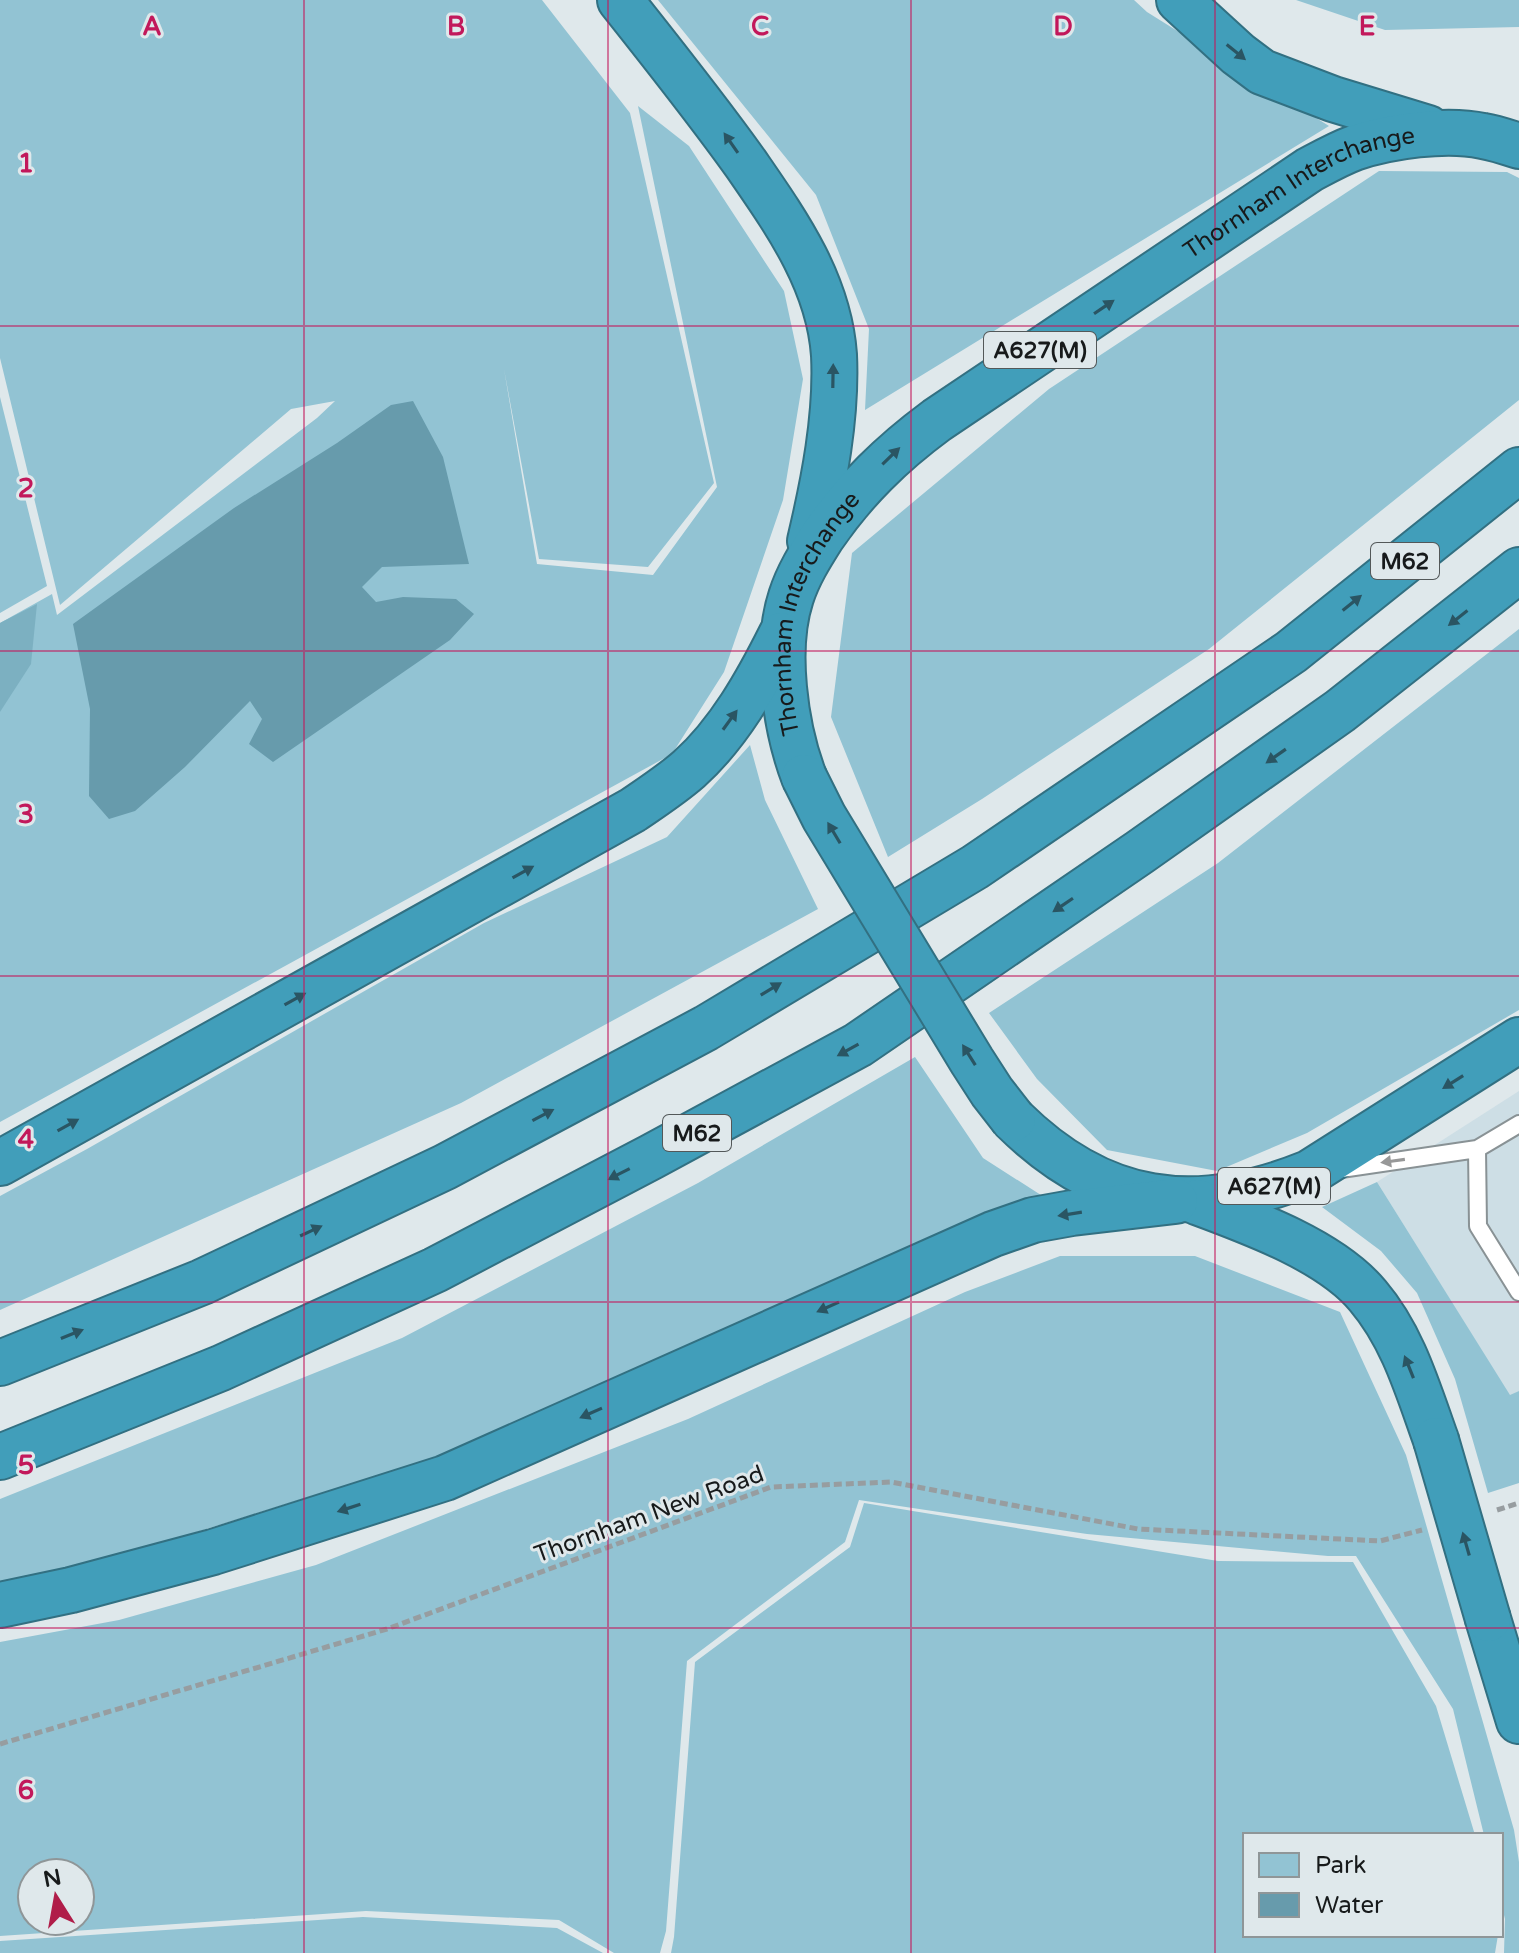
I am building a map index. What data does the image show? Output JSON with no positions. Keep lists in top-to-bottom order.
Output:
{
  "streets": {
    "highway": ["Thornham Interchange", "A627(M)", "M62"],
    "path": ["Thornham New Road"]
  },
  "crossings": [
    ["Thornham Interchange", "A627(M)"]
  ],
  "legend": ["Park", "Water"],
  "north": "top",
  "grid": {
    "columns": [
      "A",
      "B",
      "C",
      "D",
      "E"
    ],
    "rows": [
      "1",
      "2",
      "3",
      "4",
      "5",
      "6"
    ]
  }
}
